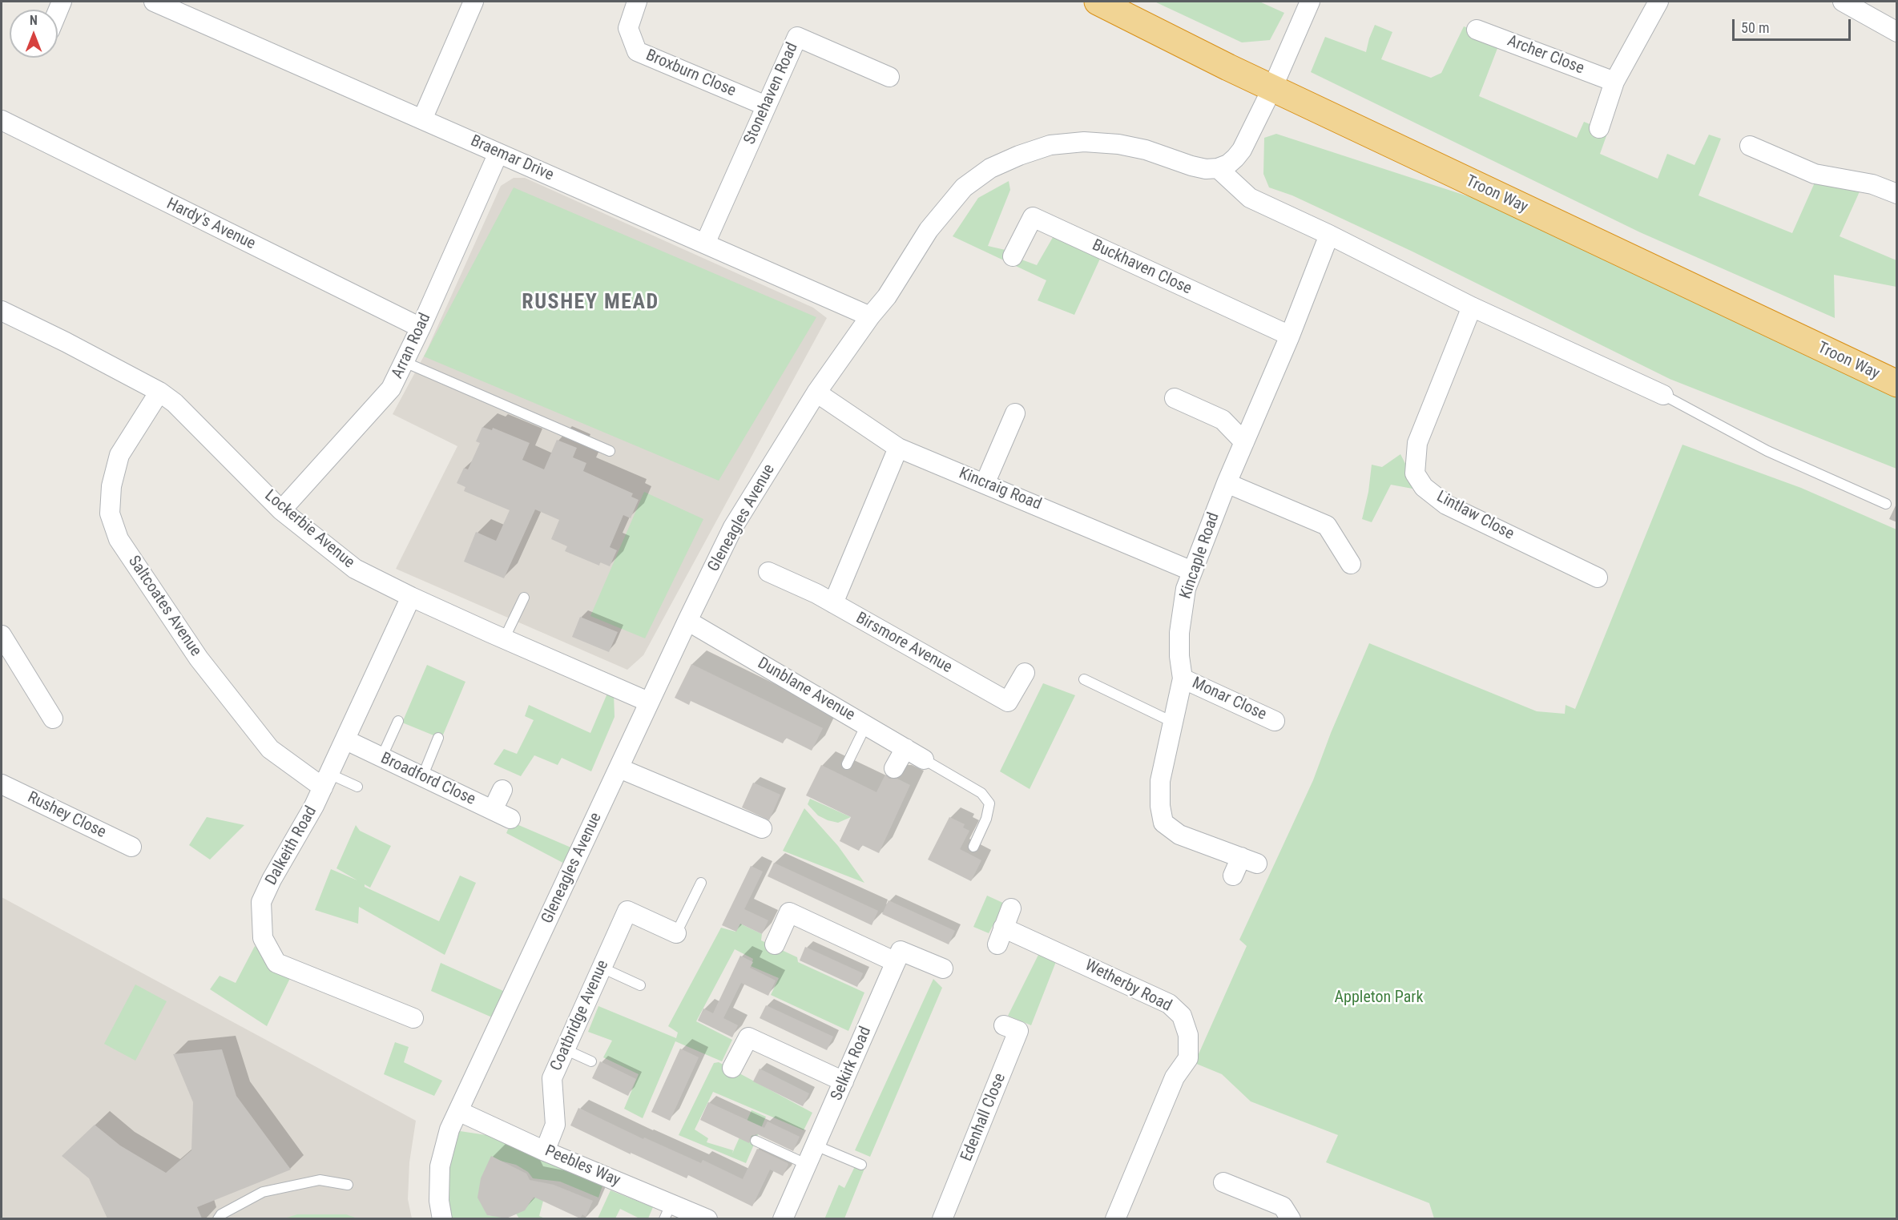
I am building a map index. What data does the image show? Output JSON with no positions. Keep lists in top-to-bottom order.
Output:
{
  "streets": {
    "highway": ["Troon Way"],
    "street": [
      "Archer Close",
      "Broxburn Close",
      "Stonehaven Road",
      "Braemar Drive",
      "Hardy's Avenue",
      "Buckhaven Close",
      "Arran Road",
      "Kincraig Road",
      "Lintlaw Close",
      "Gleneagles Avenue",
      "Lockerbie Avenue",
      "Kincaple Road",
      "Saltcoates Avenue",
      "Birsmore Avenue",
      "Dunblane Avenue",
      "Monar Close",
      "Broadford Close",
      "Rushey Close",
      "Dalkeith Road",
      "Wetherby Road",
      "Coatbridge Avenue",
      "Selkirk Road",
      "Edenhall Close",
      "Peebles Way"
    ]
  },
  "crossings": [
    ["Broxburn Close", "Stonehaven Road"],
    ["Stonehaven Road", "Braemar Drive"],
    ["Braemar Drive", "Arran Road"],
    ["Braemar Drive", "Gleneagles Avenue"],
    ["Hardy's Avenue", "Arran Road"],
    ["Buckhaven Close", "Kincaple Road"],
    ["Arran Road", "Lockerbie Avenue"],
    ["Kincraig Road", "Gleneagles Avenue"],
    ["Kincraig Road", "Kincaple Road"],
    ["Gleneagles Avenue", "Lockerbie Avenue"],
    ["Gleneagles Avenue", "Dunblane Avenue"],
    ["Gleneagles Avenue", "Peebles Way"],
    ["Lockerbie Avenue", "Saltcoates Avenue"],
    ["Lockerbie Avenue", "Dalkeith Road"],
    ["Kincaple Road", "Monar Close"],
    ["Saltcoates Avenue", "Dalkeith Road"],
    ["Broadford Close", "Dalkeith Road"],
    ["Coatbridge Avenue", "Peebles Way"]
  ],
  "districts": ["RUSHEY MEAD"],
  "parks": ["Appleton Park"],
  "scale_bar": "50 m",
  "north": "top"
}
